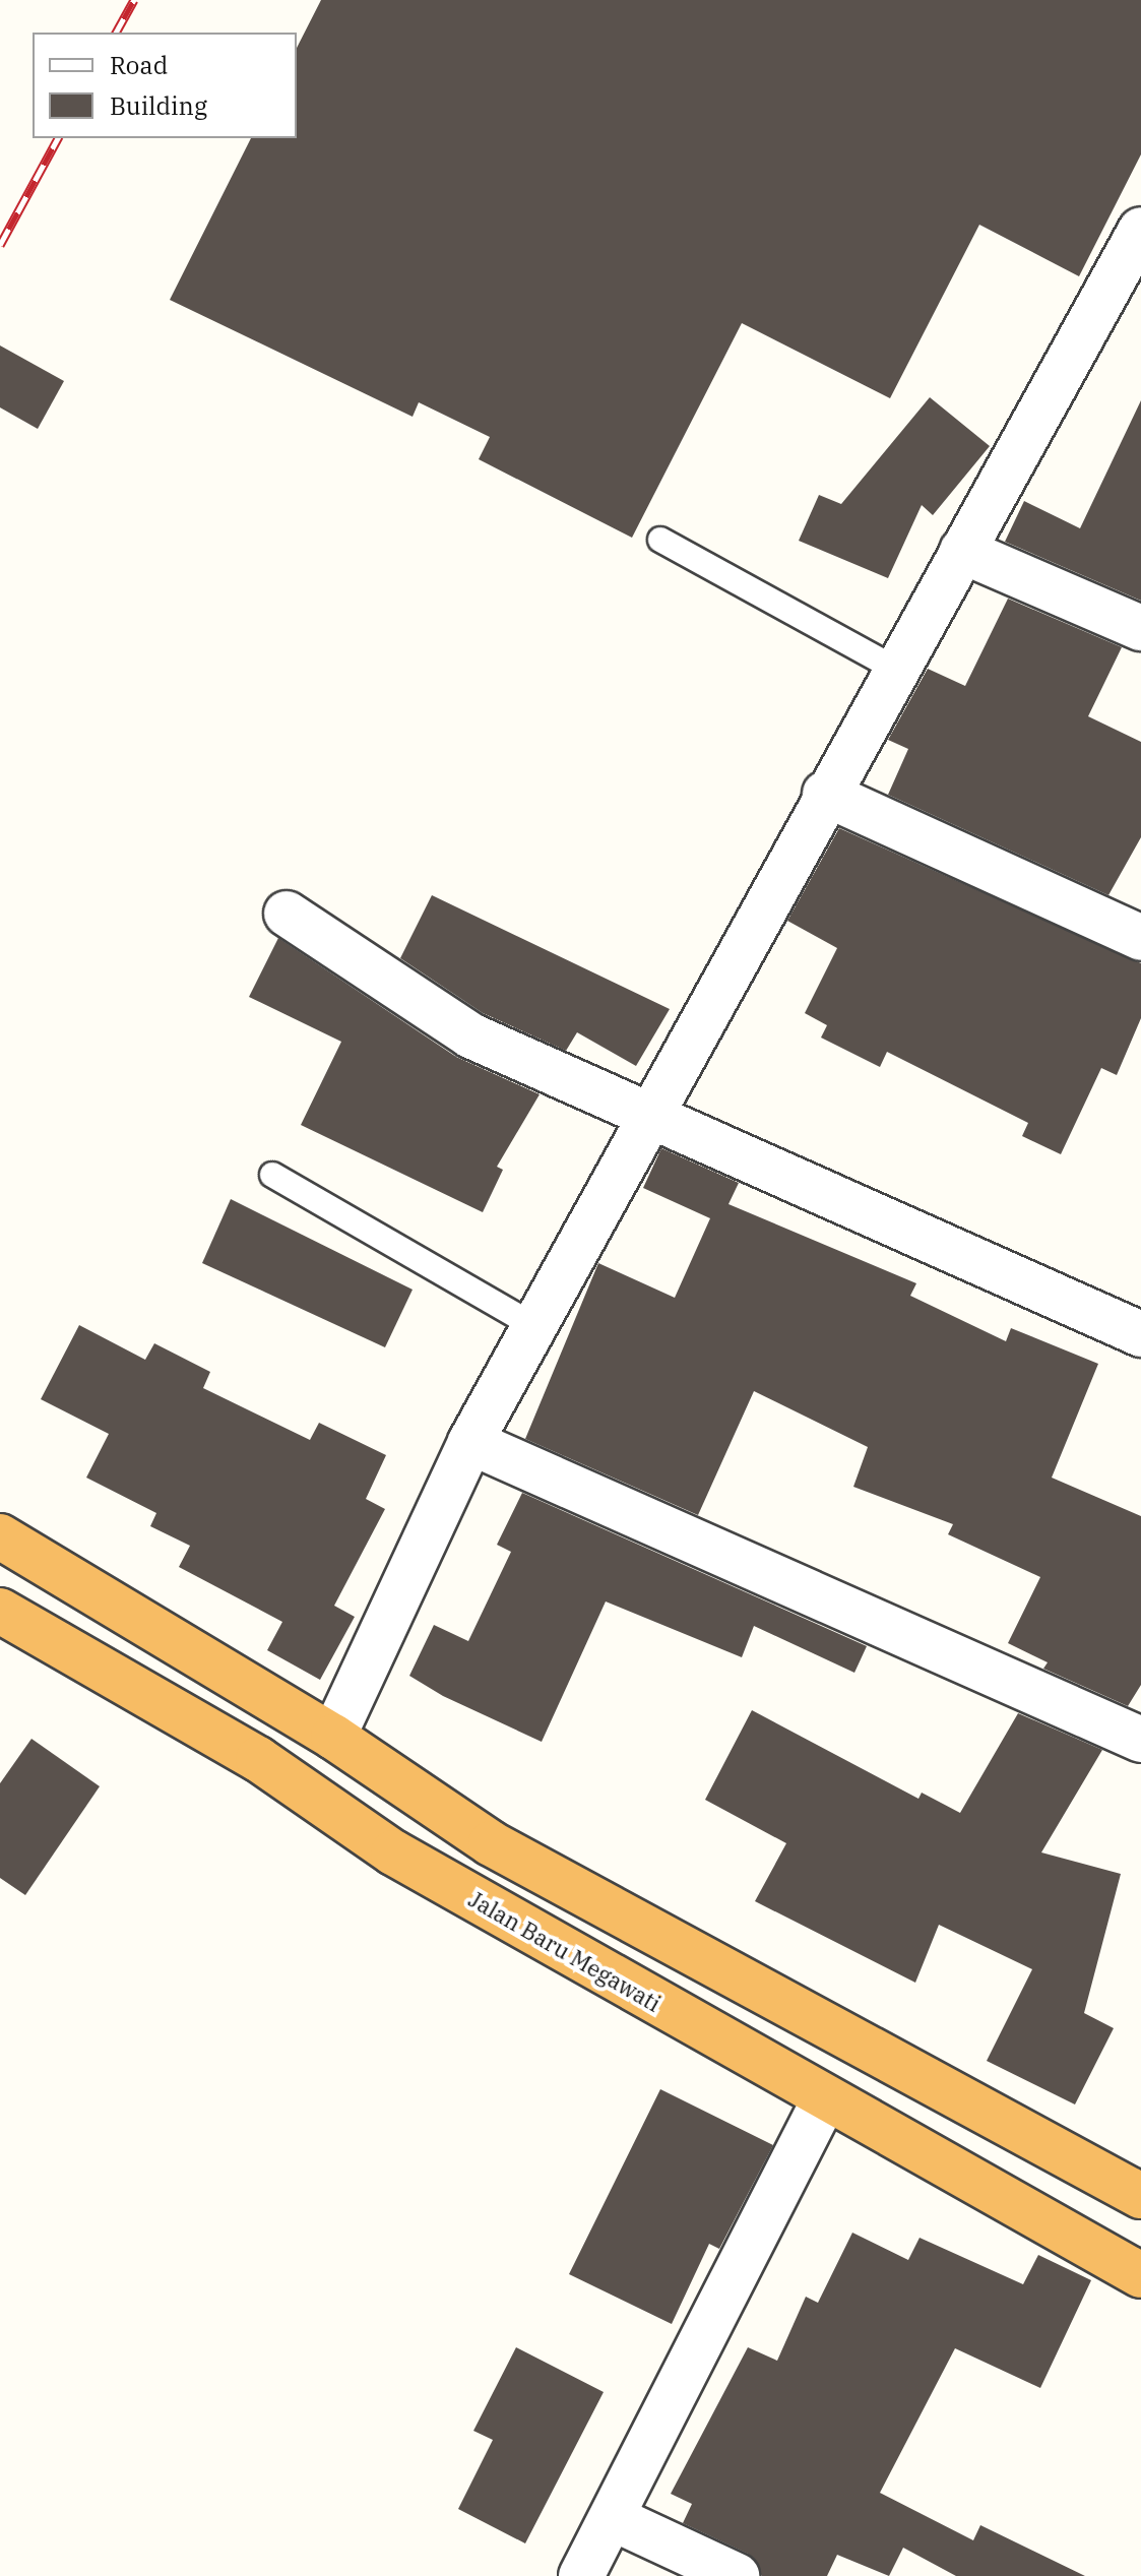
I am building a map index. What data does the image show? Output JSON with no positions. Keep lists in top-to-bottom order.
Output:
{
  "streets": {
    "highway": ["Jalan Baru Megawati"]
  },
  "legend": ["Road", "Building"]
}
